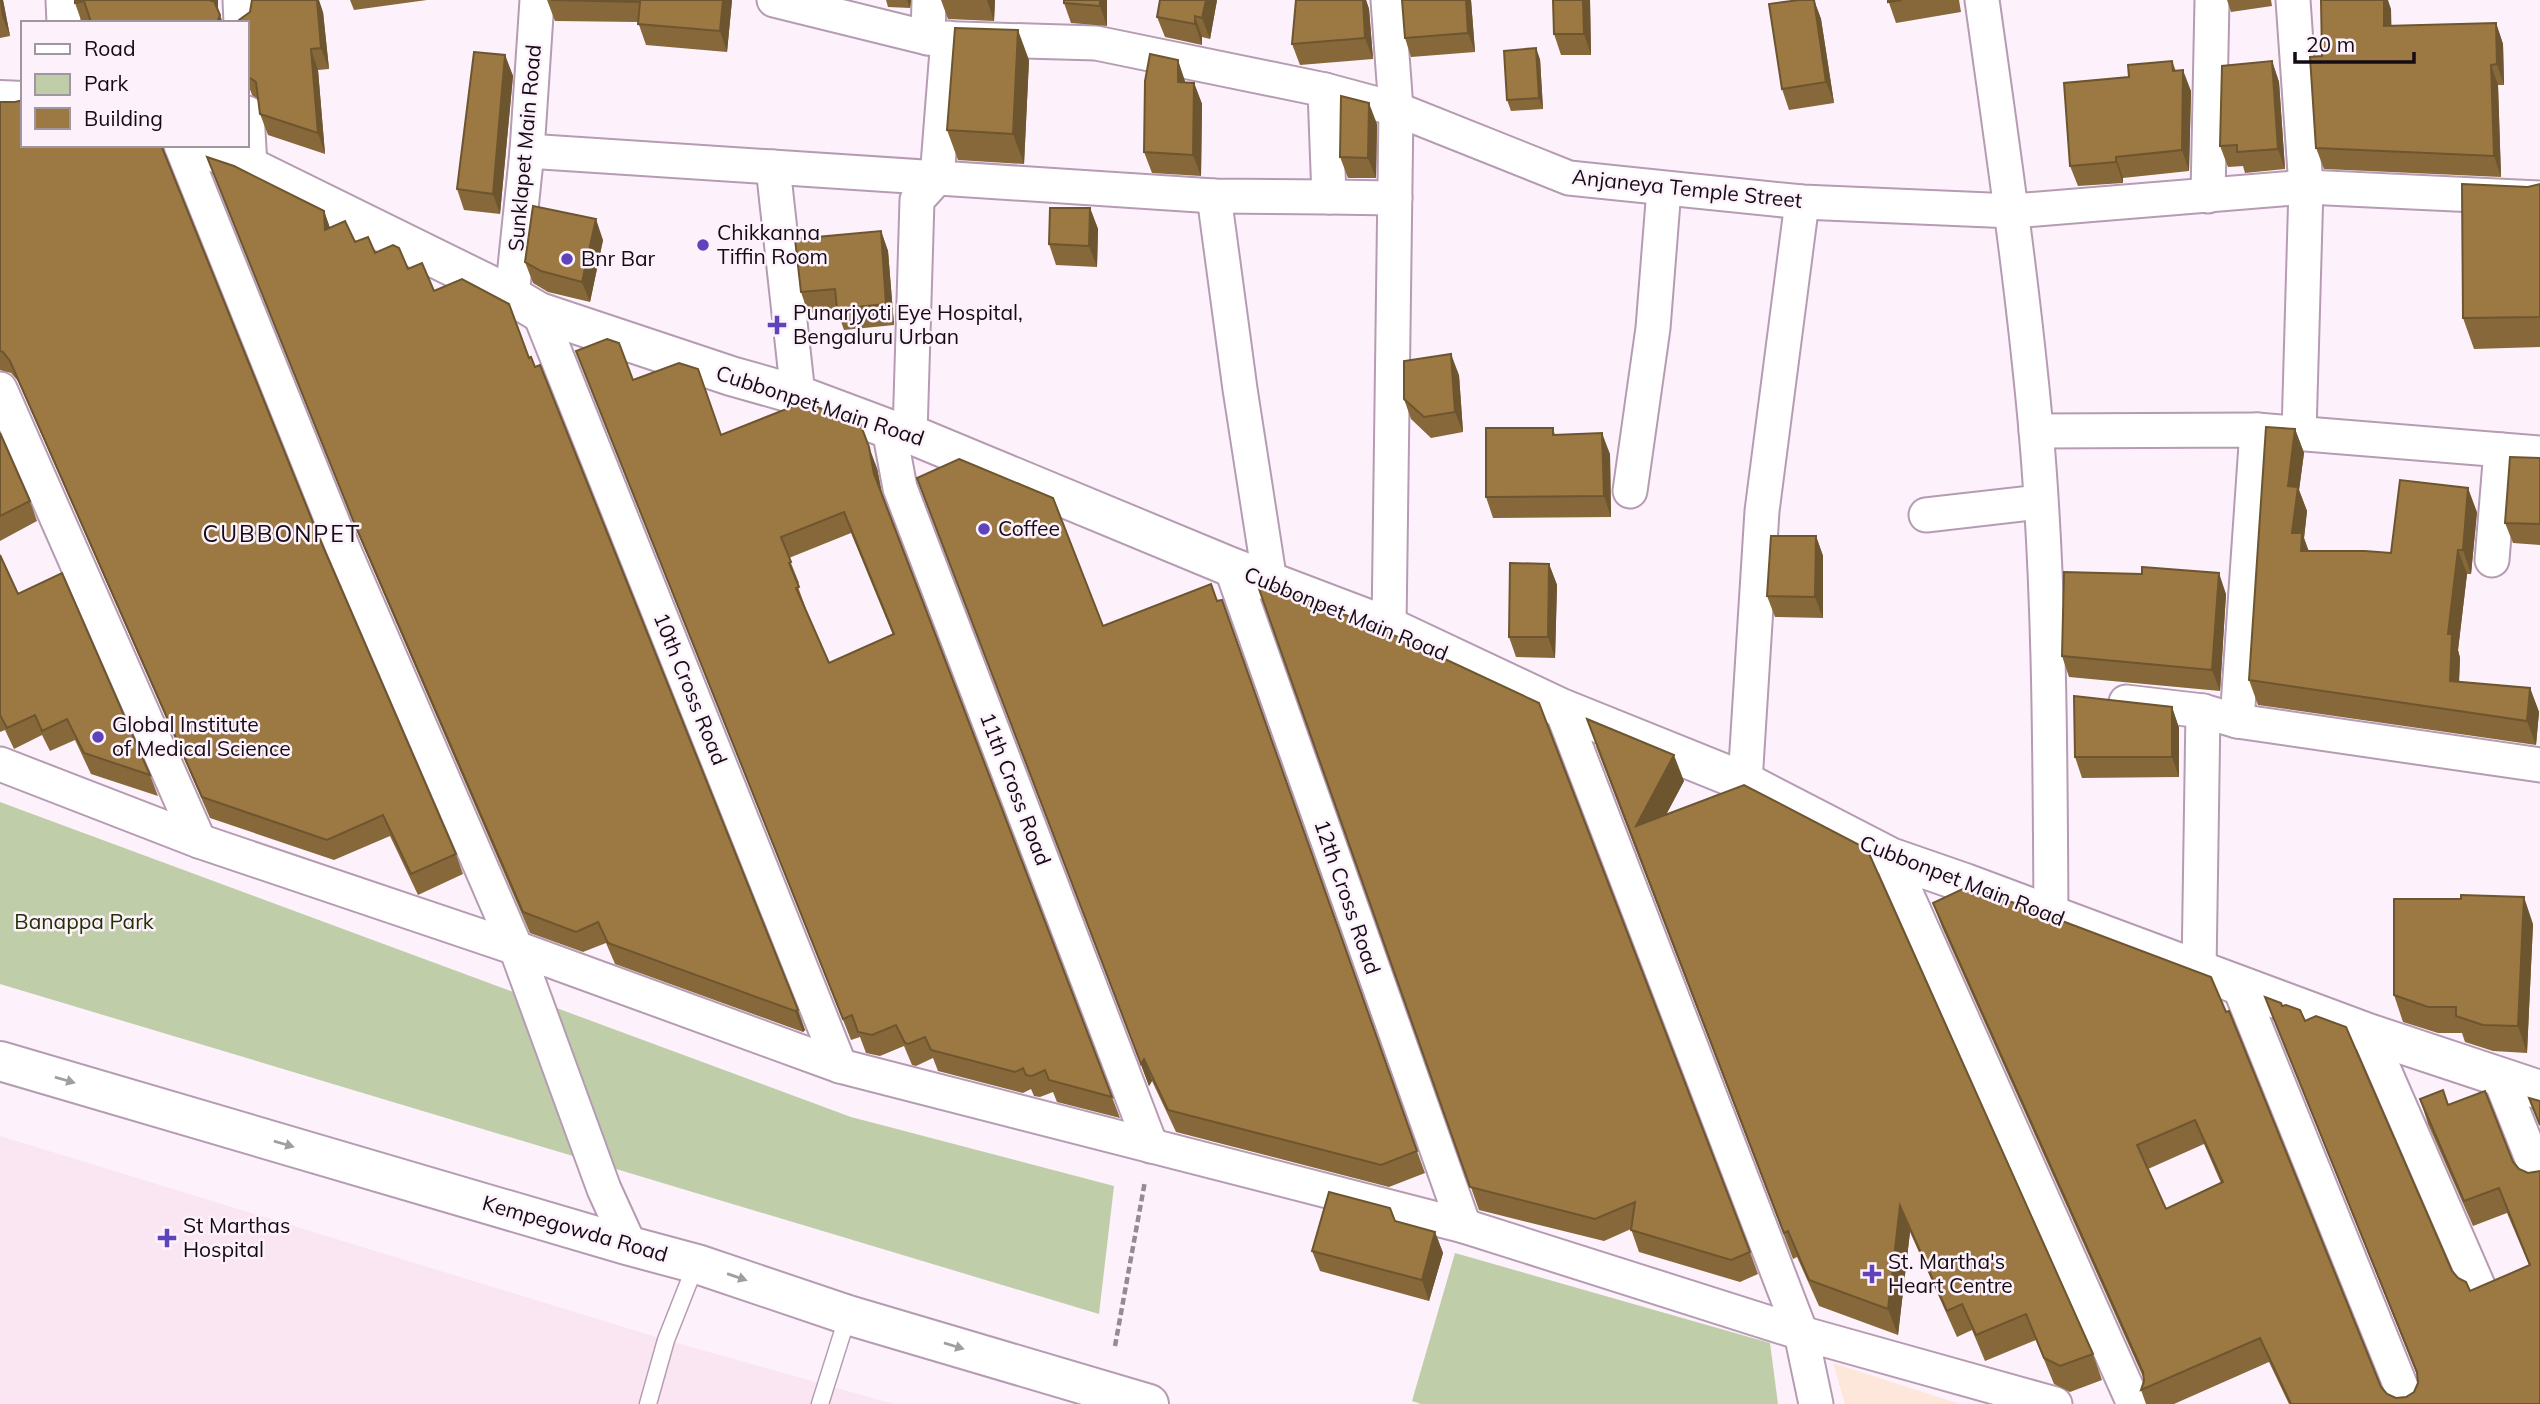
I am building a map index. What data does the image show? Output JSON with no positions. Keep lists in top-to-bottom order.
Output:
{
  "streets": {
    "street": [
      "Sunklapet Main Road",
      "Anjaneya Temple Street",
      "Cubbonpet Main Road",
      "10th Cross Road",
      "11th Cross Road",
      "12th Cross Road",
      "Kempegowda Road"
    ]
  },
  "crossings": [
    ["Sunklapet Main Road", "Cubbonpet Main Road"],
    ["Sunklapet Main Road", "10th Cross Road"],
    ["Cubbonpet Main Road", "10th Cross Road"],
    ["Cubbonpet Main Road", "11th Cross Road"],
    ["Cubbonpet Main Road", "12th Cross Road"]
  ],
  "districts": ["CUBBONPET"],
  "parks": ["Banappa Park"],
  "places": {
    "other": [
      "Chikkanna Tiffin Room",
      "Bnr Bar",
      "Coffee",
      "Global Institute of Medical Science"
    ],
    "health": ["Punarjyoti Eye Hospital, Bengaluru Urban", "St Marthas Hospital", "St. Martha's Heart Centre"]
  },
  "legend": ["Road", "Park", "Building"],
  "scale_bar": "20 m"
}
